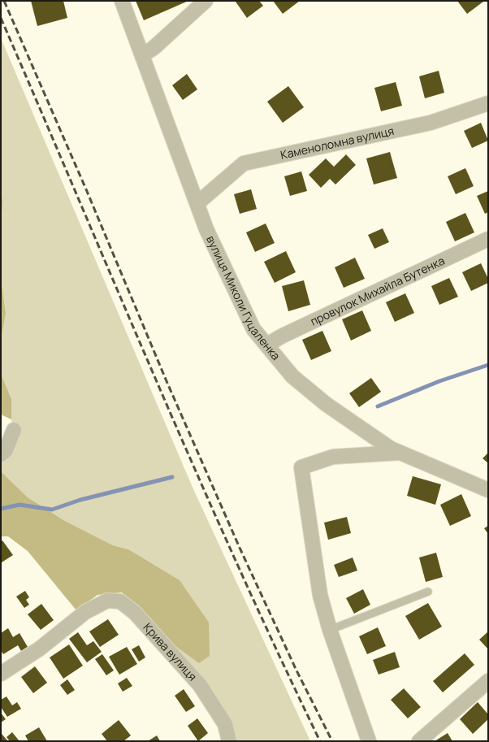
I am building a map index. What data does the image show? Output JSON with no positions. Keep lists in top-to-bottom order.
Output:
{
  "streets": {
    "street": [
      "Каменоломна вулиця",
      "провулок Михайла Бутенка",
      "вулиця Миколи Гуцаленка",
      "Крива вулиця"
    ]
  },
  "crossings": [
    ["Каменоломна вулиця", "вулиця Миколи Гуцаленка"],
    ["провулок Михайла Бутенка", "вулиця Миколи Гуцаленка"]
  ]
}
